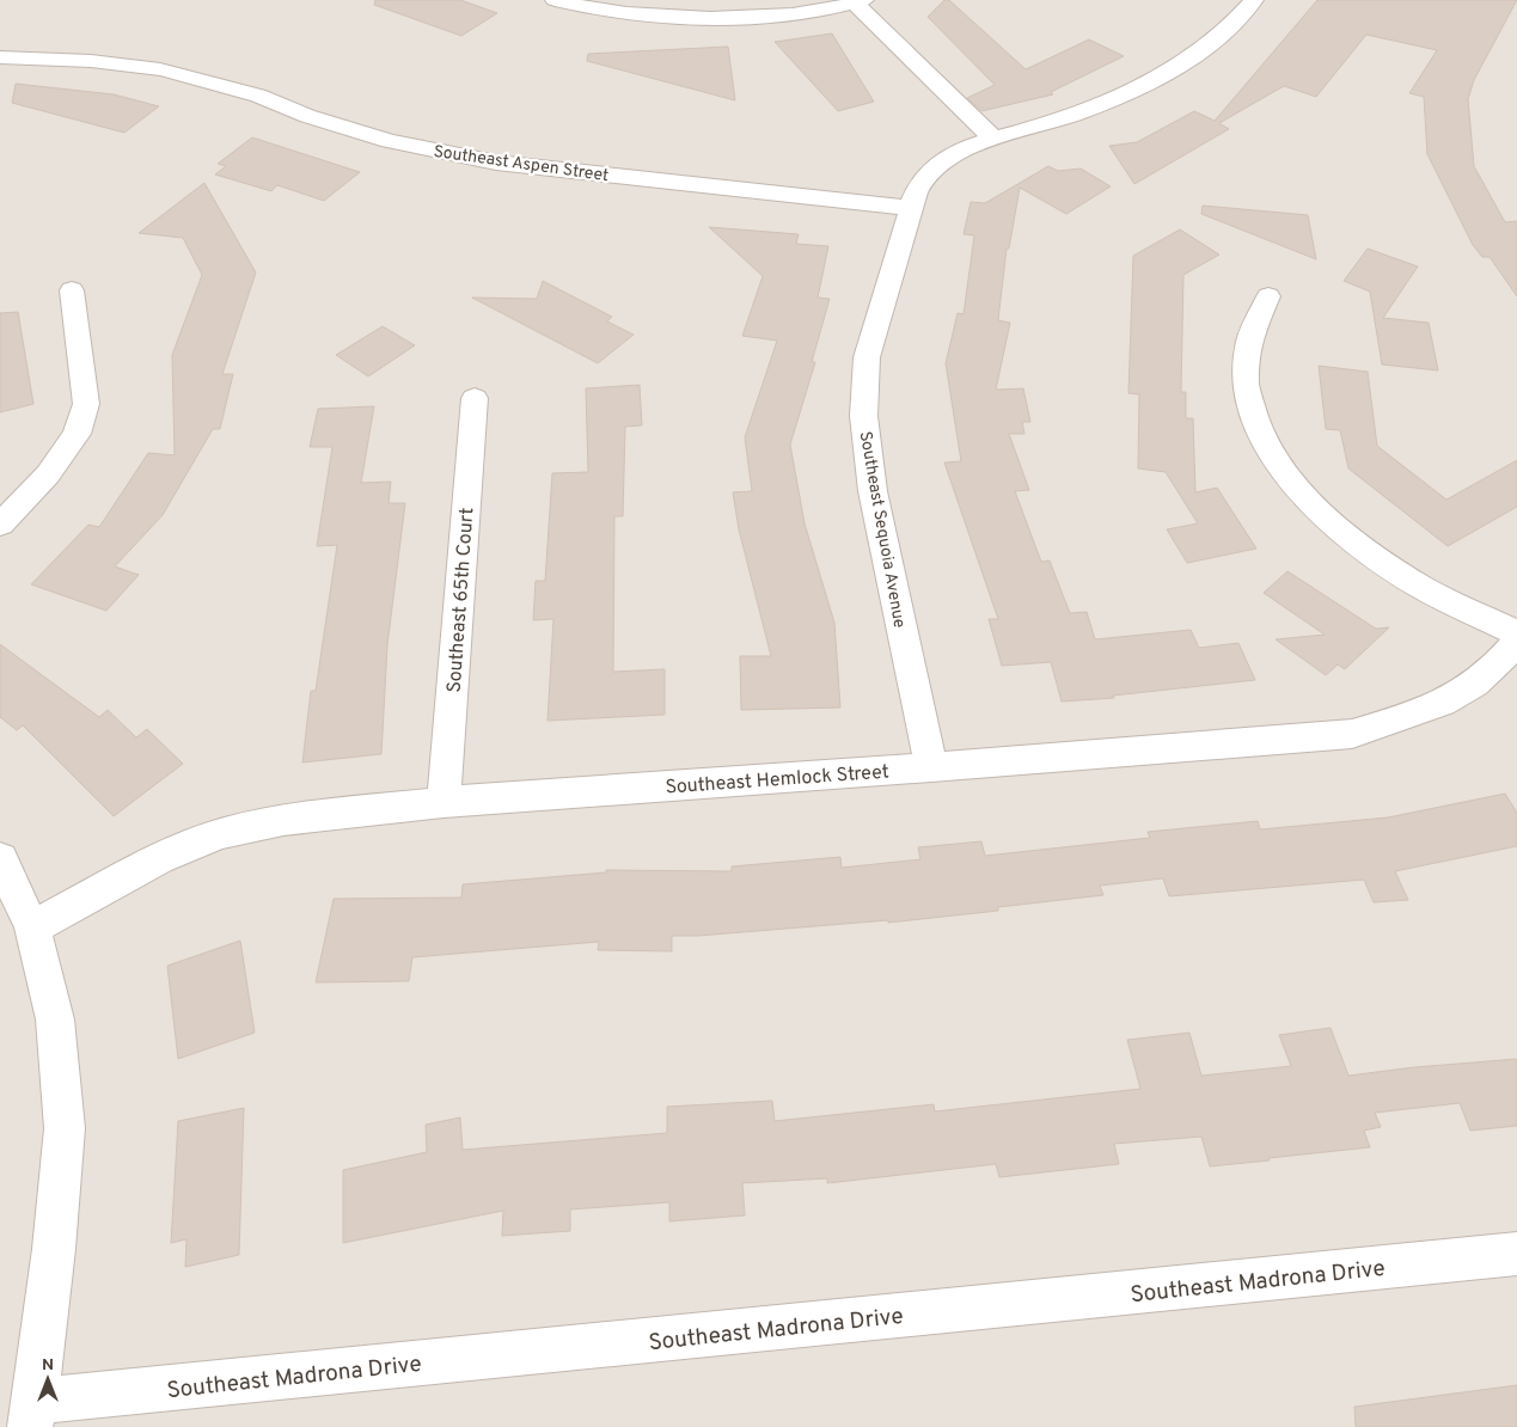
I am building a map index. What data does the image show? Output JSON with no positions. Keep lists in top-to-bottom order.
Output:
{
  "streets": {
    "street": [
      "Southeast Aspen Street",
      "Southeast Sequoia Avenue",
      "Southeast 65th Court",
      "Southeast Hemlock Street",
      "Southeast Madrona Drive"
    ]
  },
  "crossings": [
    ["Southeast Aspen Street", "Southeast Sequoia Avenue"],
    ["Southeast Sequoia Avenue", "Southeast Hemlock Street"],
    ["Southeast 65th Court", "Southeast Hemlock Street"]
  ],
  "north": "top"
}
